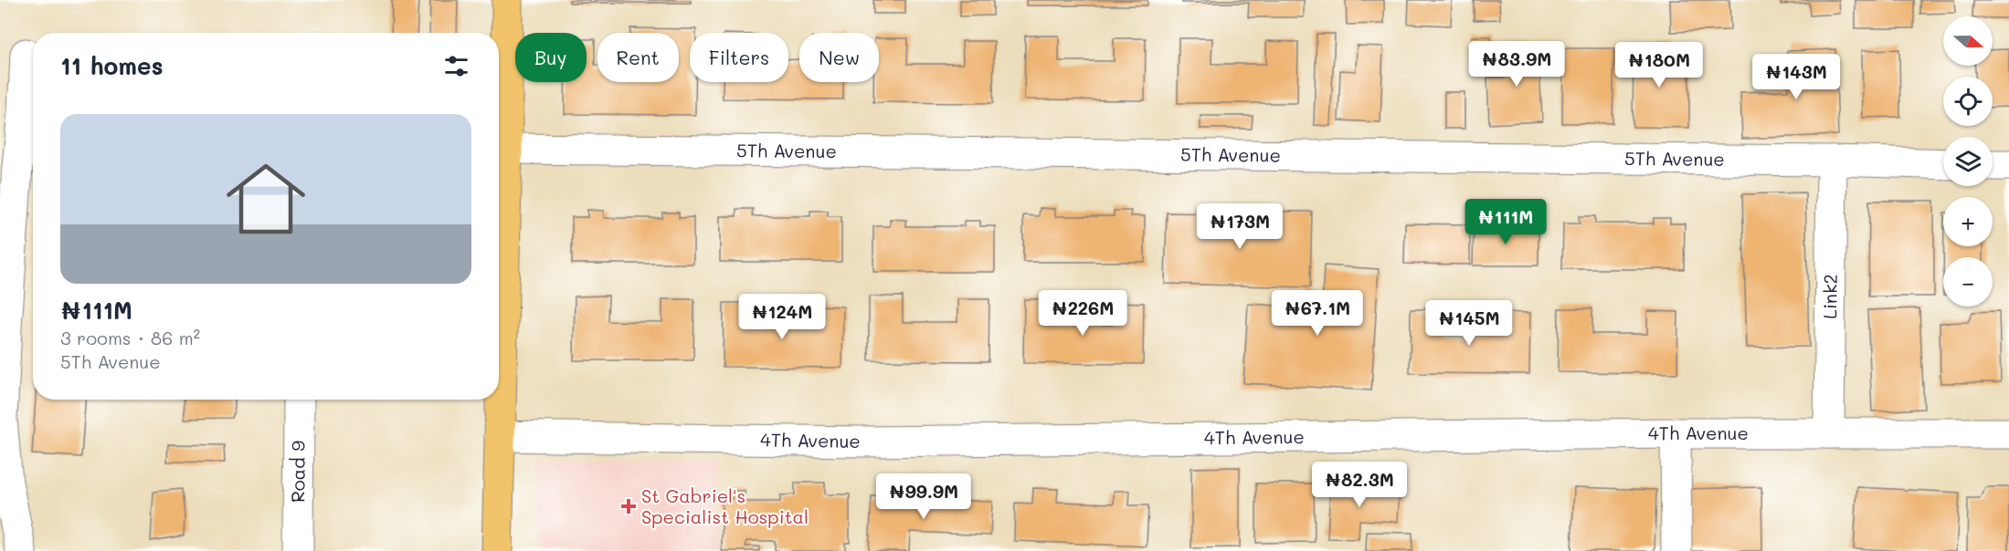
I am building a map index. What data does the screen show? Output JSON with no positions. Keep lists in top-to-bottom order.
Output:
{
  "streets": {
    "street": [
      "5Th Avenue",
      "Link2",
      "4Th Avenue",
      "Road 9"
    ]
  },
  "crossings": [
    ["5Th Avenue", "Link2"],
    ["Link2", "4Th Avenue"]
  ],
  "places": {
    "health": ["St Gabriel's Specialist Hospital"]
  },
  "north": "right",
  "page": {
    "map_buttons": ["+", "−"],
    "chip": [
      "Buy",
      "Rent",
      "Filters",
      "New"
    ],
    "heading": "11 homes",
    "price": [
      "₦83.9M",
      "₦180M",
      "₦143M",
      "₦111M",
      "₦173M",
      "₦226M",
      "₦67.1M",
      "₦124M",
      "₦145M",
      "₦82.3M",
      "₦99.9M"
    ],
    "list": [
      {
        "name": "₦111M",
        "note": "3 rooms · 86 m² · 5Th Avenue"
      }
    ]
  }
}
